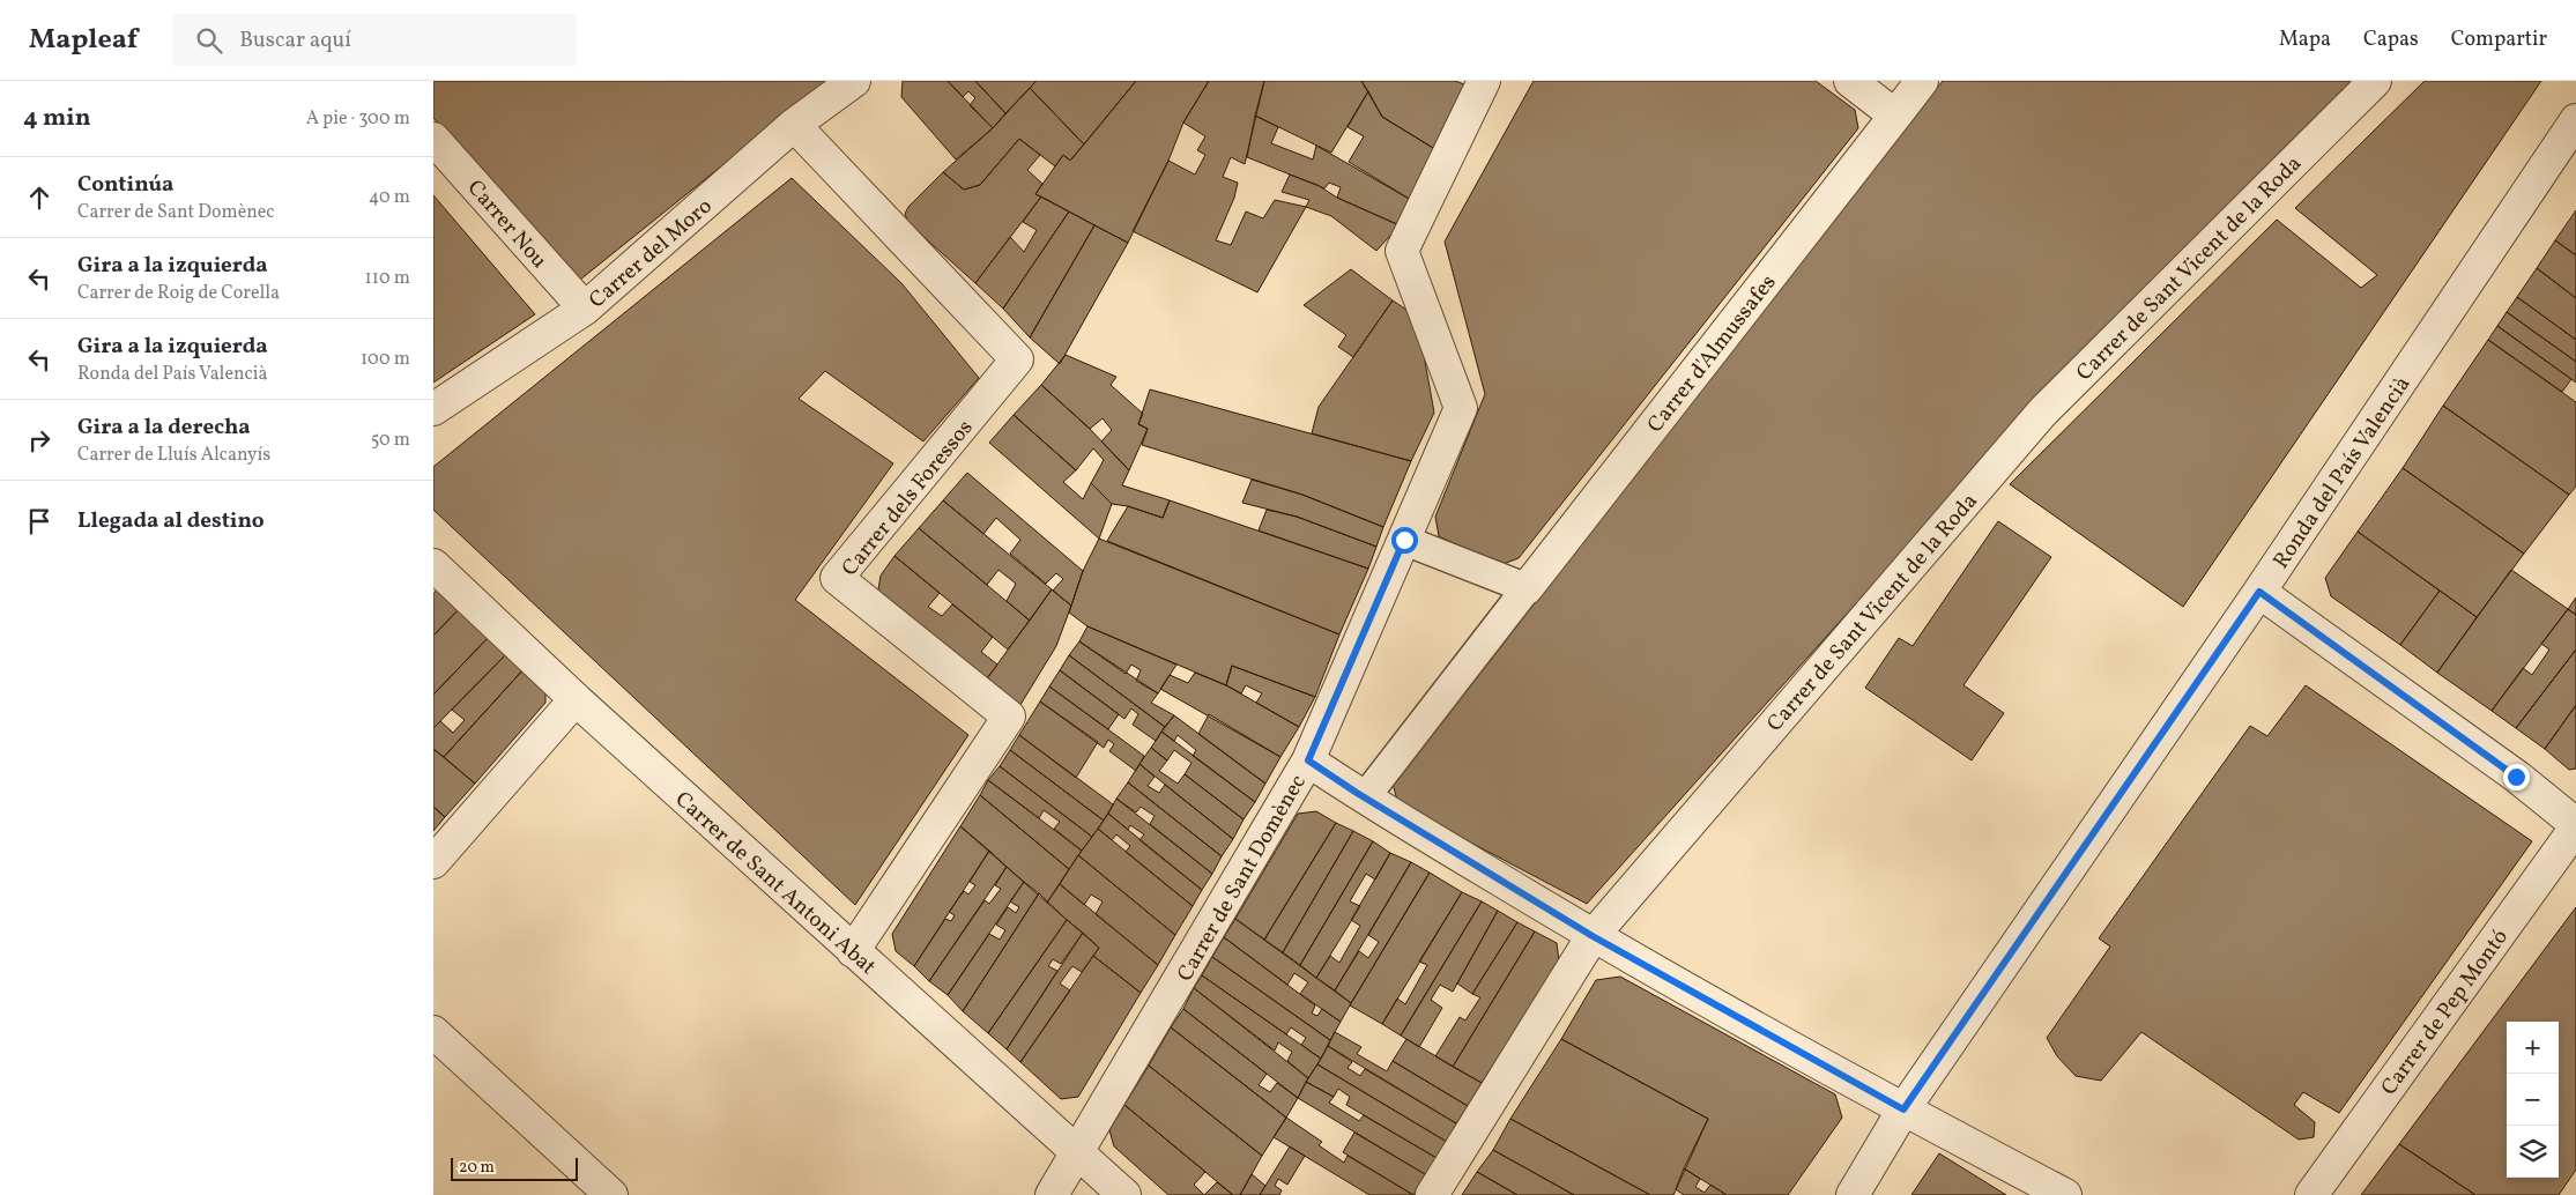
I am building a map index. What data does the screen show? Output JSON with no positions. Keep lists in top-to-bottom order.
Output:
{
  "streets": {
    "street": [
      "Carrer Nou",
      "Carrer del Moro",
      "Carrer de Sant Vicent de la Roda",
      "Carrer d'Almussafes",
      "Ronda del País Valencià",
      "Carrer dels Foressos",
      "Carrer de Sant Domènec",
      "Carrer de Sant Antoni Abat",
      "Carrer de Pep Montó"
    ]
  },
  "crossings": [
    ["Carrer Nou", "Carrer del Moro"],
    ["Carrer del Moro", "Carrer dels Foressos"],
    ["Carrer dels Foressos", "Carrer de Sant Antoni Abat"],
    ["Carrer de Sant Domènec", "Carrer de Sant Antoni Abat"]
  ],
  "scale_bar": "20 m",
  "page": {
    "header": "Mapleaf",
    "search": "Buscar aquí",
    "nav": ["Mapa", "Capas", "Compartir"],
    "heading": ["4 min", "A pie · 300 m"],
    "list": [
      ["Continúa", "Carrer de Sant Domènec", "40 m"],
      ["Gira a la izquierda", "Carrer de Roig de Corella", "110 m"],
      ["Gira a la izquierda", "Ronda del País Valencià", "100 m"],
      ["Gira a la derecha", "Carrer de Lluís Alcanyís", "50 m"],
      "Llegada al destino"
    ],
    "map_buttons": ["+", "−"],
    "scale": "20 m"
  }
}
